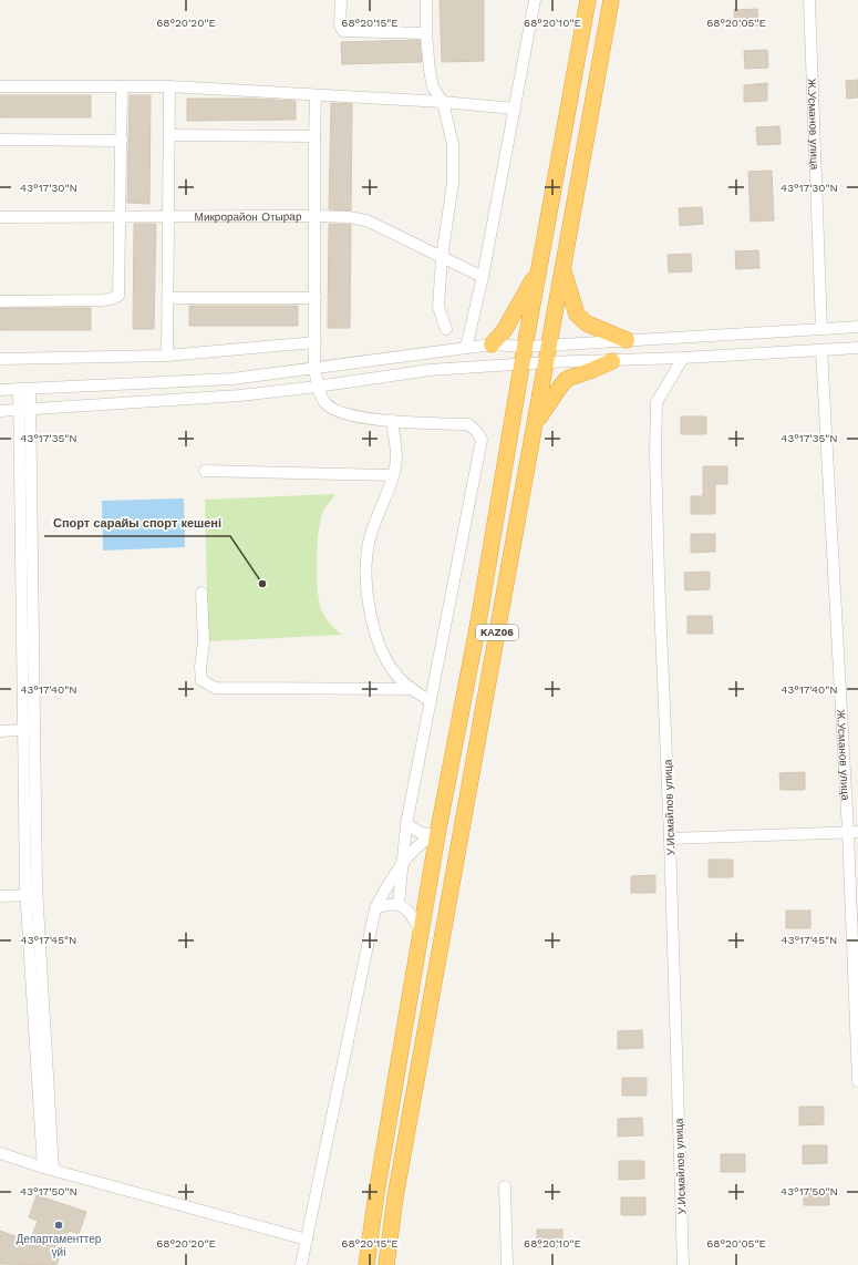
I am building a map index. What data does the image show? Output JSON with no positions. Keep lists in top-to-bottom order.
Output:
{
  "streets": {
    "highway": ["KАZ06"],
    "street": ["Ж.Усманов улица", "Микрорайон Отырар", "У.Исмайлов улица"]
  },
  "places": ["Спорт сарайы спорт кешені", "Департаменттер үйі"],
  "coordinates": [
    "68°20'20\"E",
    "68°20'15\"E",
    "68°20'10\"E",
    "68°20'05\"E",
    "43°17'30\"N",
    "43°17'35\"N",
    "43°17'40\"N",
    "43°17'45\"N",
    "43°17'50\"N"
  ]
}
